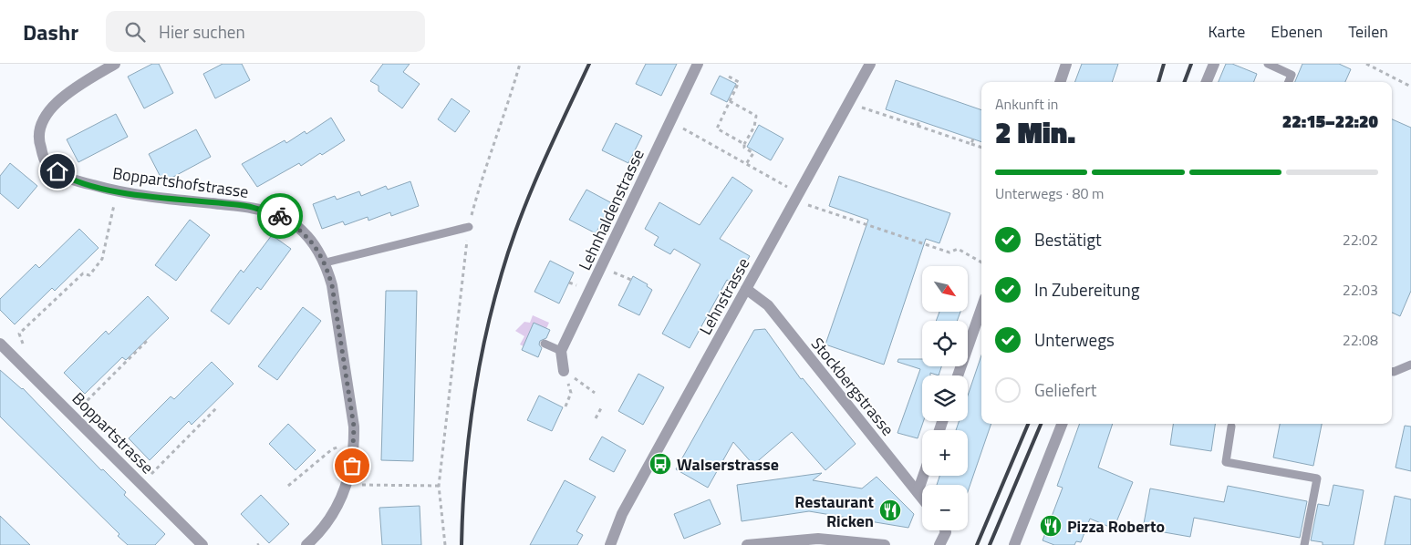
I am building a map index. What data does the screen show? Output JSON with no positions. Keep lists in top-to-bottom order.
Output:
{
  "streets": {
    "street": [
      "Boppartshofstrasse",
      "Lehnhaldenstrasse",
      "Lehnstrasse",
      "Stockbergstrasse",
      "Boppartstrasse"
    ]
  },
  "crossings": [
    ["Lehnstrasse", "Stockbergstrasse"]
  ],
  "places": {
    "bus stop": ["Walserstrasse"],
    "restaurant": ["Restaurant Ricken", "Pizza Roberto"]
  },
  "north": "bottom right",
  "page": {
    "header": "Dashr",
    "search": "Hier suchen",
    "nav": ["Karte", "Ebenen", "Teilen"],
    "heading": ["2 Min.", "Ankunft in", "22:15–22:20"],
    "bar": "Unterwegs · 80 m",
    "list": [
      ["Bestätigt", "22:02"],
      ["In Zubereitung", "22:03"],
      ["Unterwegs", "22:08"],
      "Geliefert"
    ],
    "map_buttons": ["+", "−"]
  }
}
